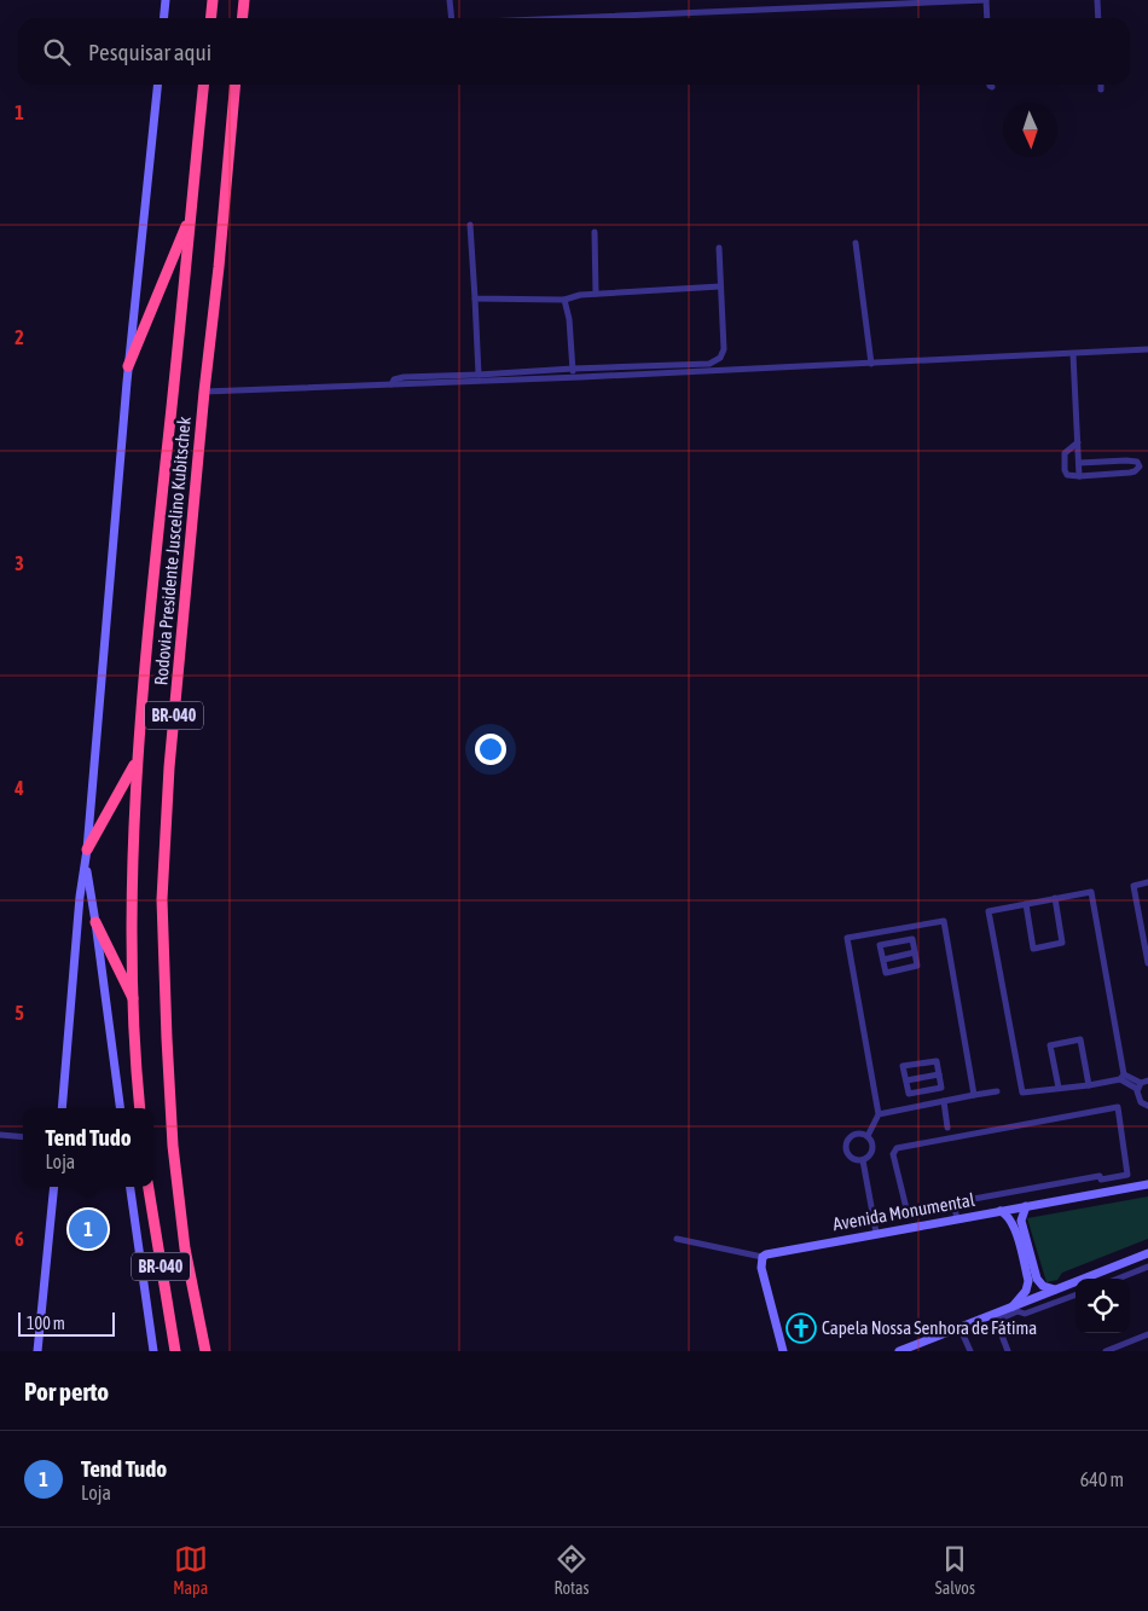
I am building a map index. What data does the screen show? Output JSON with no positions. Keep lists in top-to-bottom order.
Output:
{
  "streets": {
    "highway": ["Rodovia Presidente Juscelino Kubitschek", "BR-040"],
    "street": ["Avenida Monumental"]
  },
  "places": {
    "church": ["Capela Nossa Senhora de Fátima"]
  },
  "scale_bar": "100 m",
  "north": "bottom",
  "page": {
    "search": "Pesquisar aqui",
    "popup": ["Tend Tudo", "Loja"],
    "pins": "1",
    "scale": "100 m",
    "heading": "Por perto",
    "list": [
      {
        "mark": "1",
        "name": "Tend Tudo",
        "note": "Loja",
        "value": "640 m"
      }
    ],
    "nav": ["Mapa", "Rotas", "Salvos"]
  },
  "grid": {
    "rows": [
      "1",
      "2",
      "3",
      "4",
      "5",
      "6"
    ]
  }
}
